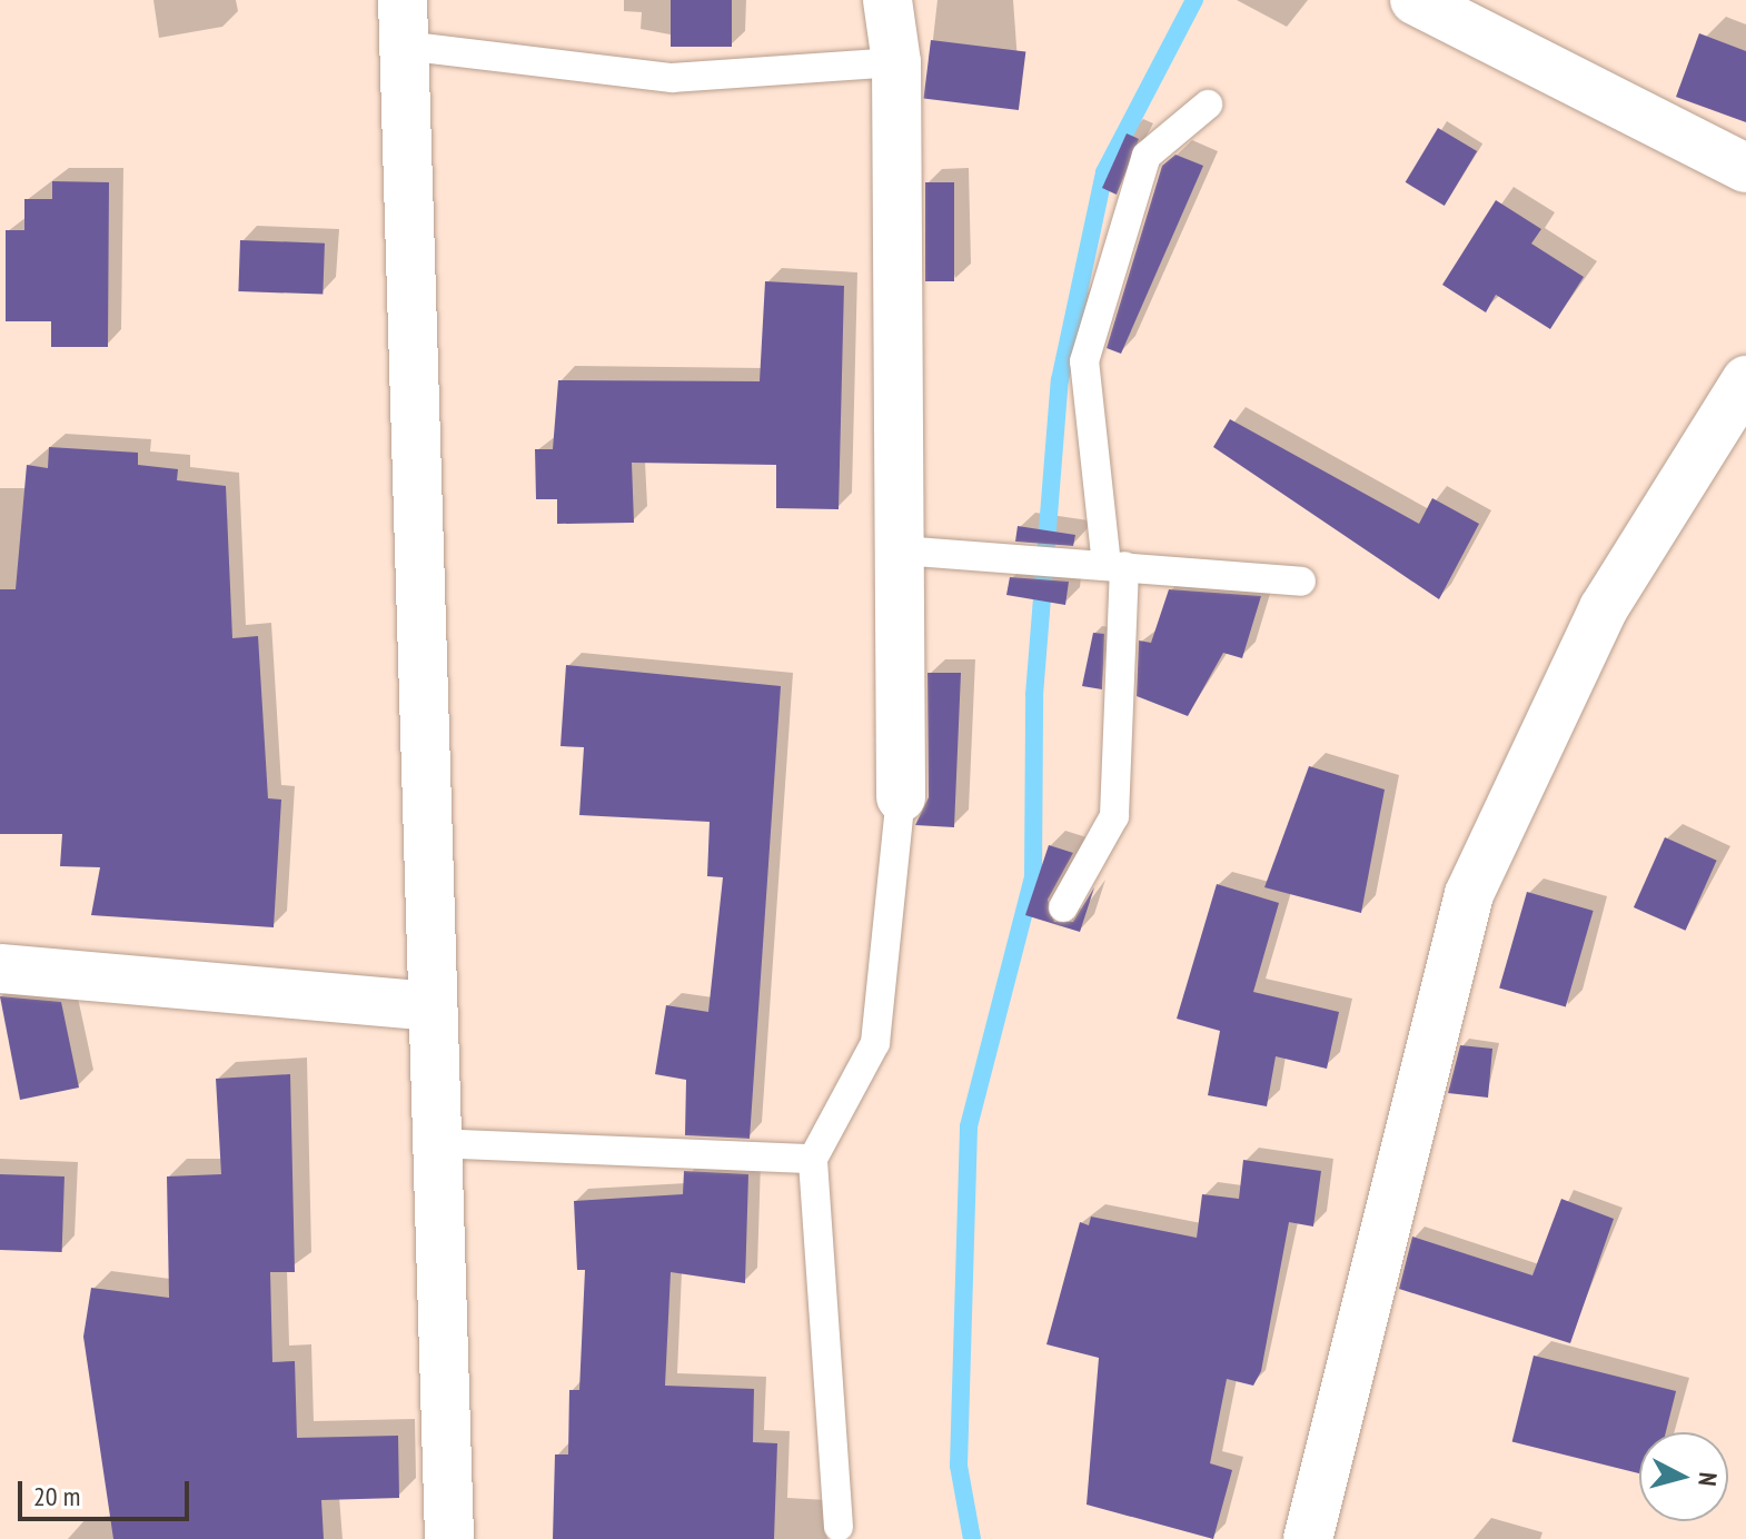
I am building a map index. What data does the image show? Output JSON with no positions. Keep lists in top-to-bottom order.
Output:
{
  "scale_bar": "20 m",
  "north": "right"
}
